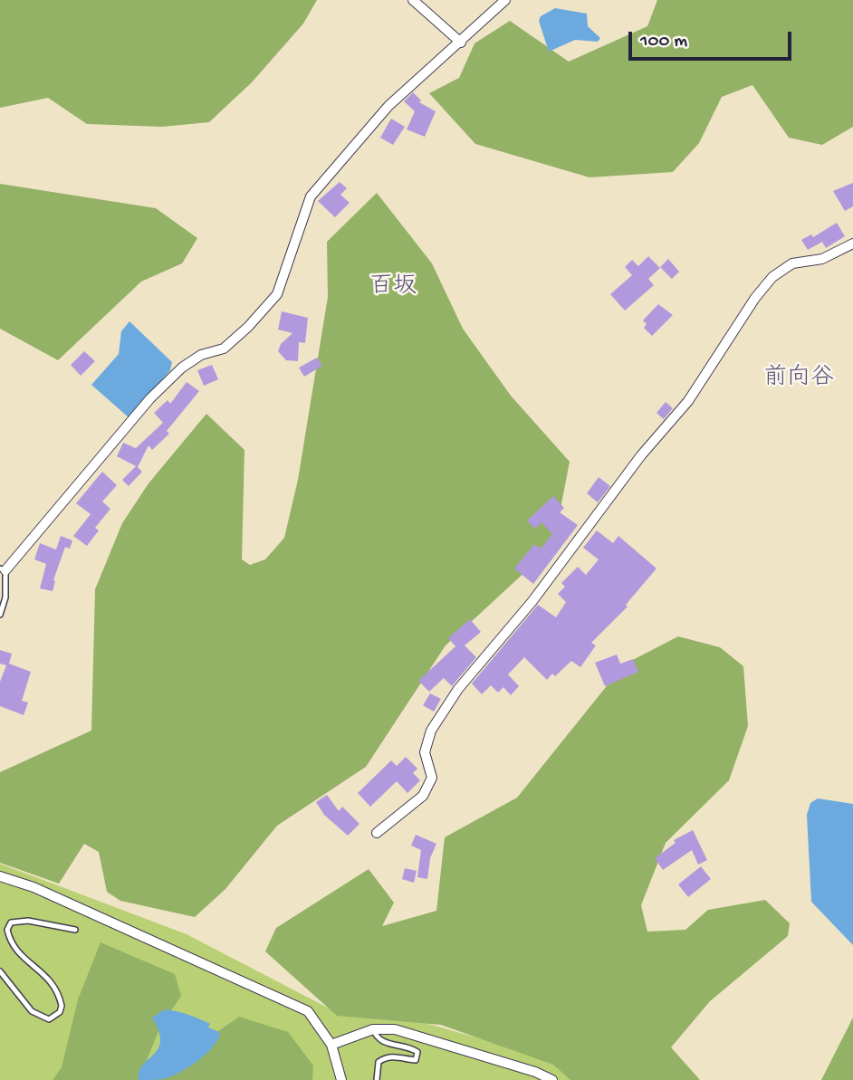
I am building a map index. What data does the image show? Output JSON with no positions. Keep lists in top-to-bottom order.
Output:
{
  "districts": ["百坂", "前向谷"],
  "scale_bar": "100 m"
}
